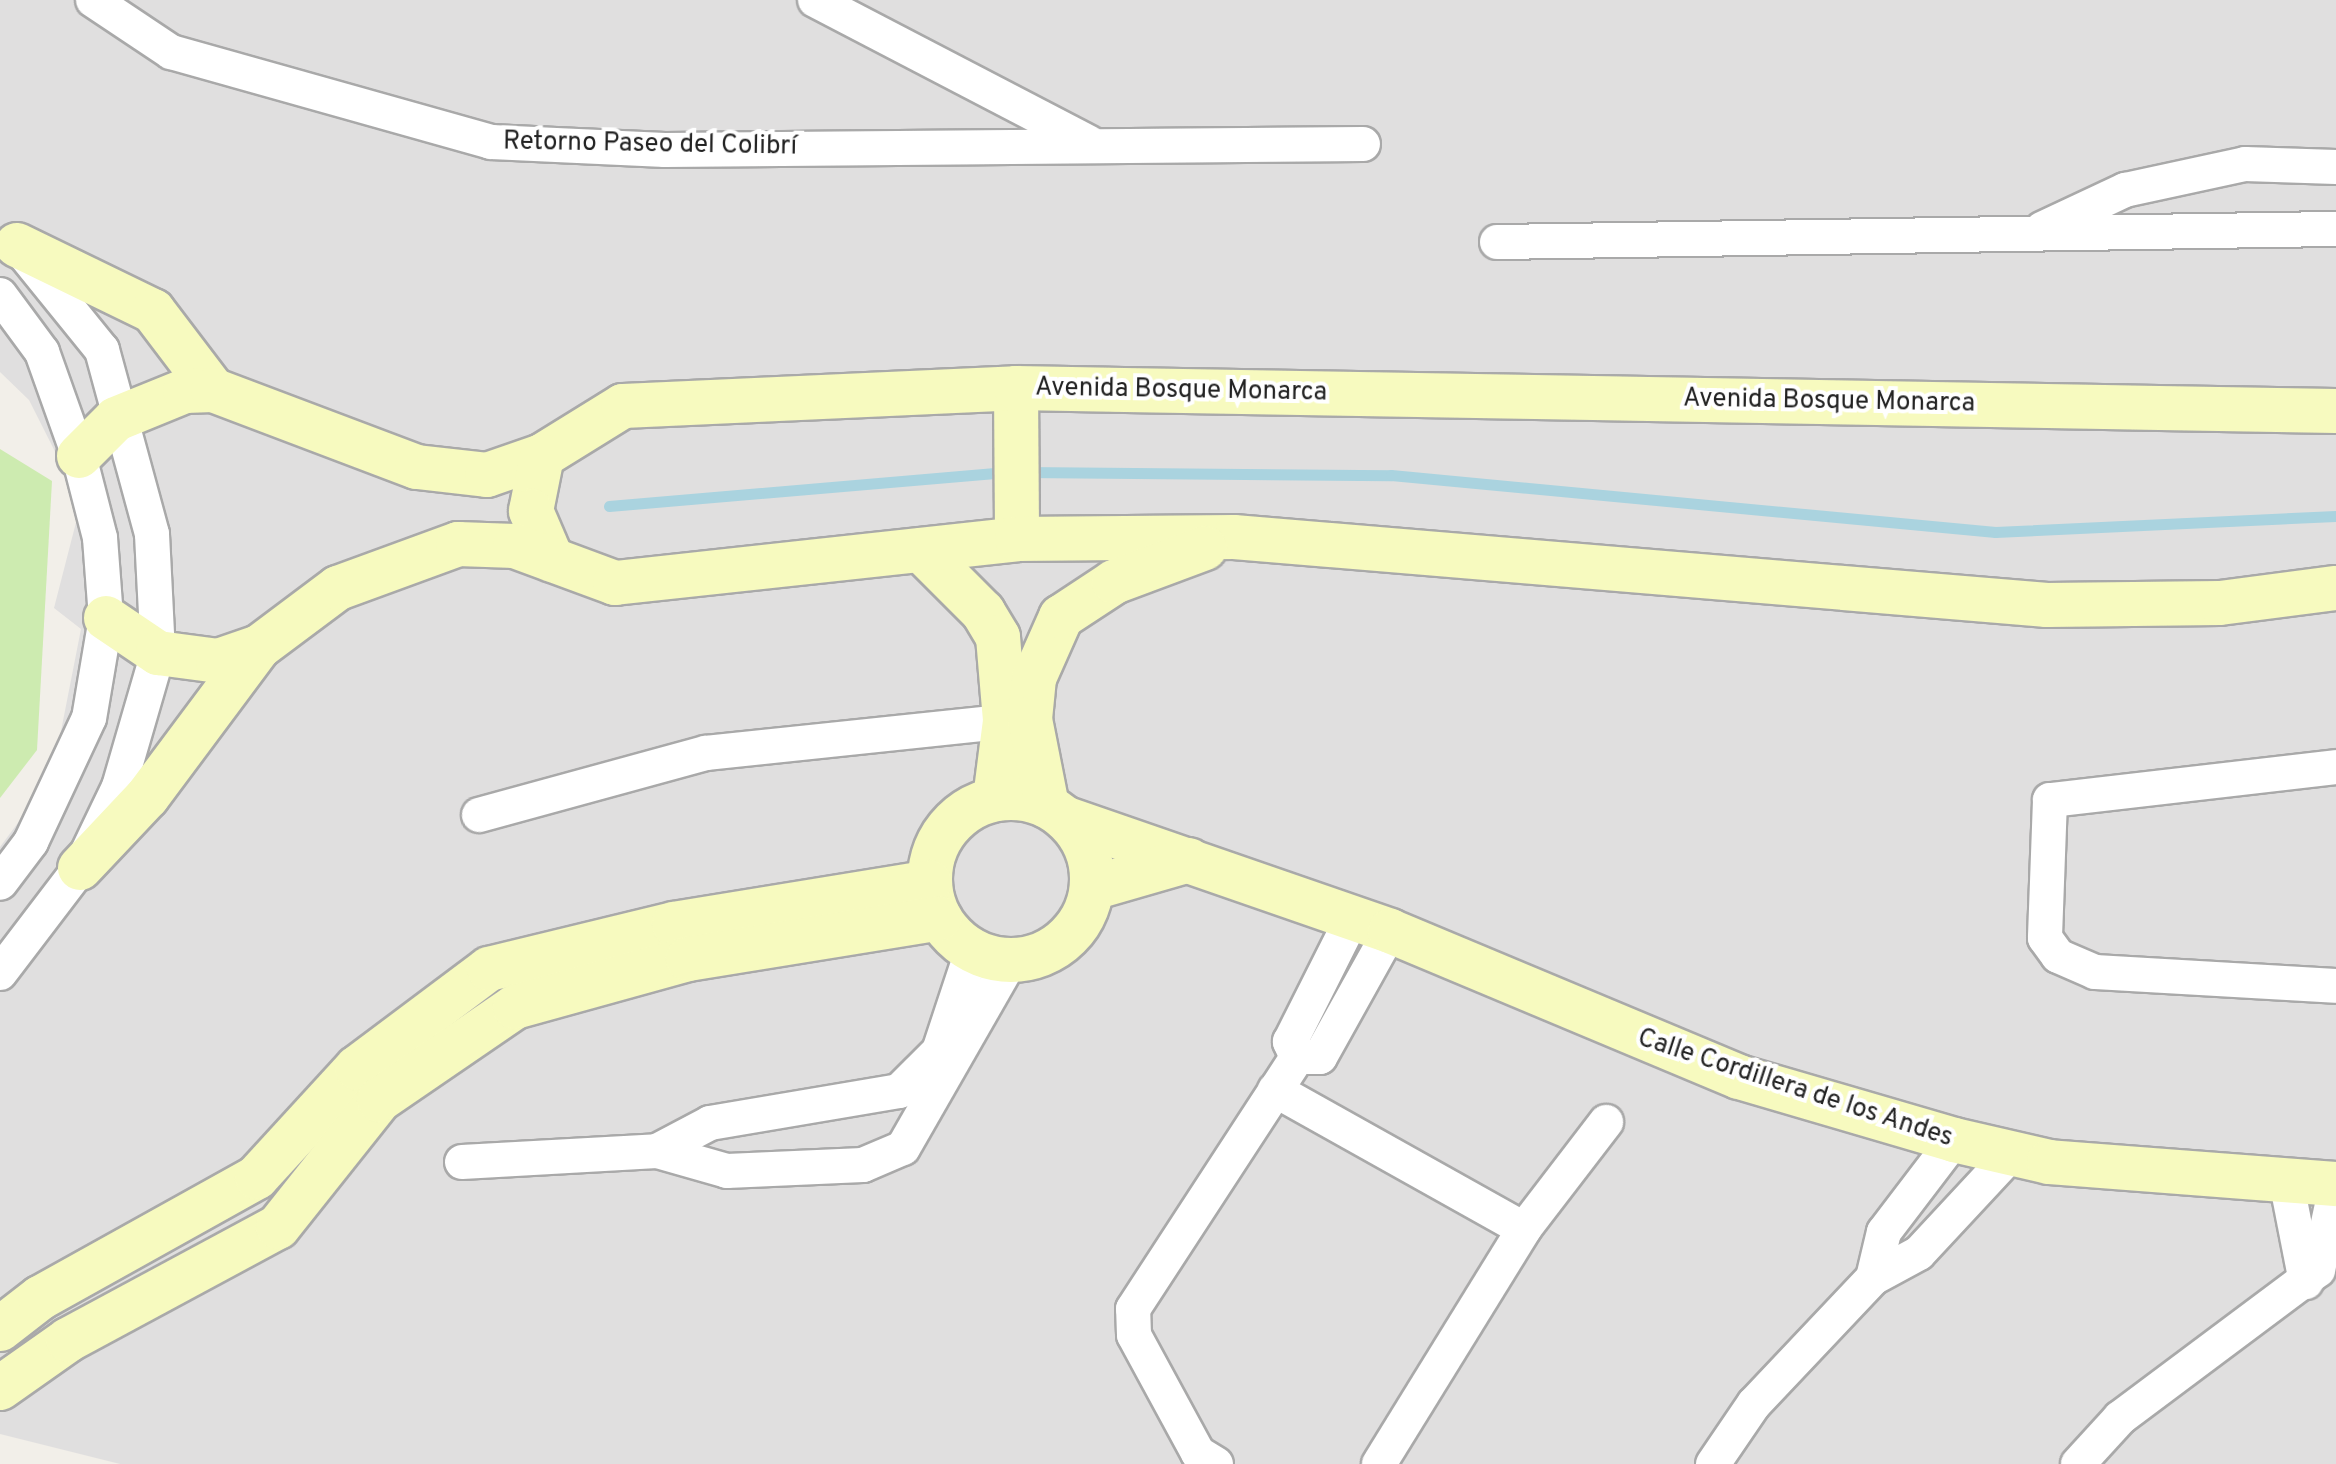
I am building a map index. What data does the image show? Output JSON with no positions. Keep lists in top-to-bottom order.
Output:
{
  "streets": {
    "street": ["Retorno Paseo del Colibrí", "Avenida Bosque Monarca", "Calle Cordillera de los Andes"]
  }
}
